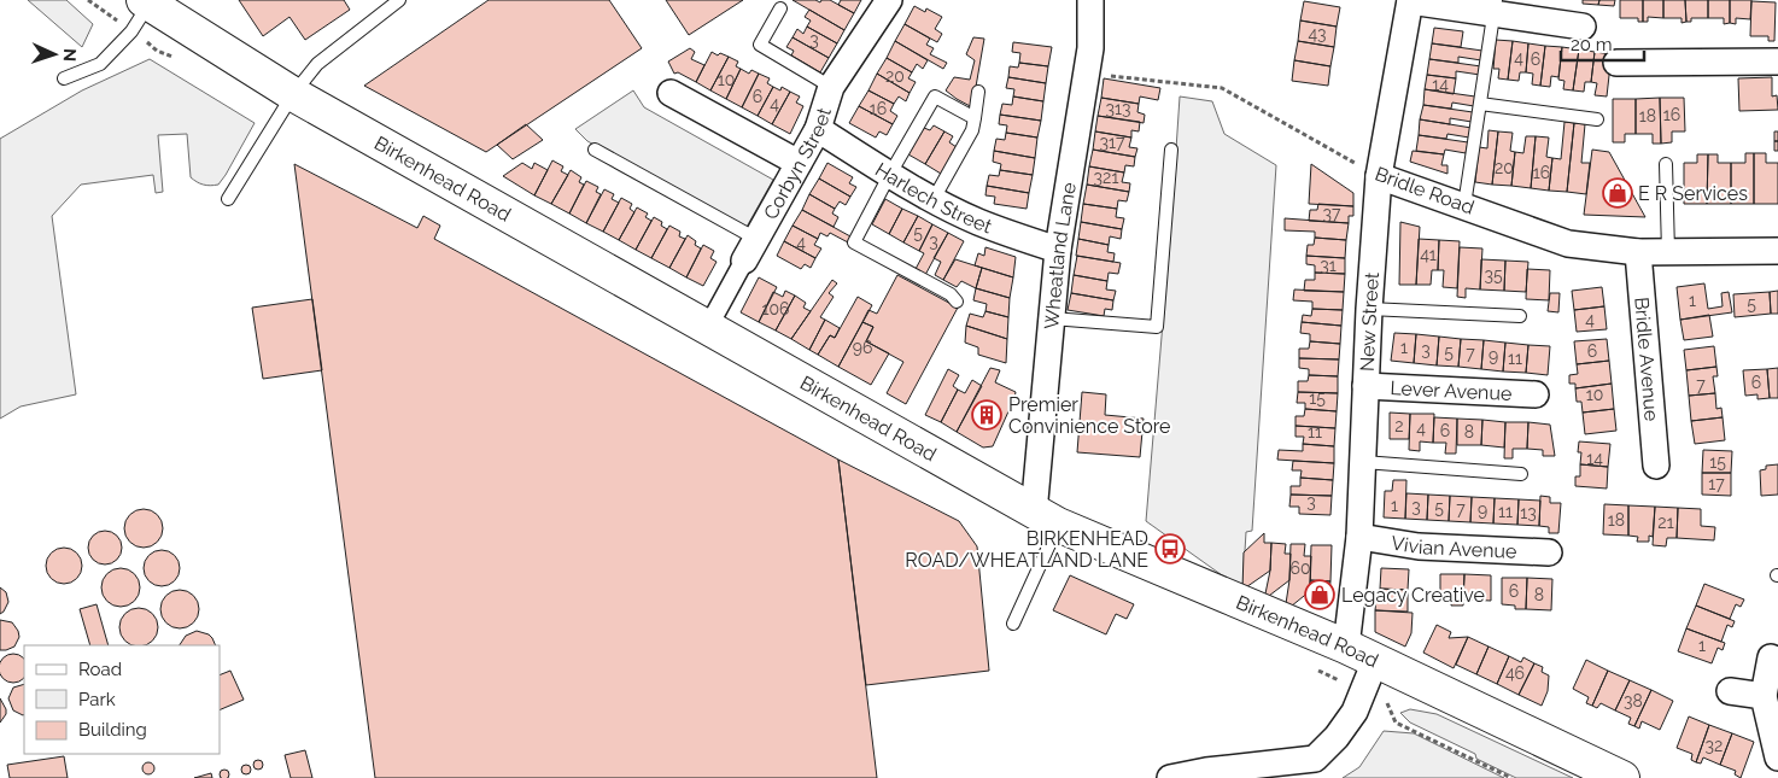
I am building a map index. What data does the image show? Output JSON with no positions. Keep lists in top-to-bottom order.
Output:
{
  "streets": {
    "main road": ["Birkenhead Road"],
    "street": [
      "Corbyn Street",
      "Bridle Road",
      "Harlech Street",
      "Wheatland Lane",
      "New Street",
      "Bridle Avenue",
      "Lever Avenue",
      "Vivian Avenue"
    ]
  },
  "crossings": [
    ["Corbyn Street", "Birkenhead Road"],
    ["Corbyn Street", "Harlech Street"],
    ["Birkenhead Road", "Wheatland Lane"],
    ["Birkenhead Road", "New Street"],
    ["Bridle Road", "Wheatland Lane"],
    ["Bridle Road", "New Street"],
    ["Bridle Road", "Bridle Avenue"],
    ["Harlech Street", "Wheatland Lane"],
    ["New Street", "Lever Avenue"],
    ["New Street", "Vivian Avenue"]
  ],
  "places": {
    "shop": ["E R Services", "Legacy Creative"],
    "building": ["Premier Convinience Store"],
    "bus stop": ["BIRKENHEAD ROAD/WHEATLAND LANE"]
  },
  "house_numbers": [
    "43",
    "3",
    "4",
    "6",
    "20",
    "10",
    "14",
    "6",
    "4",
    "16",
    "313",
    "16",
    "18",
    "317",
    "20",
    "16",
    "321",
    "37",
    "5",
    "3",
    "4",
    "41",
    "31",
    "35",
    "1",
    "5",
    "106",
    "4",
    "96",
    "1",
    "3",
    "6",
    "5",
    "7",
    "9",
    "11",
    "6",
    "7",
    "10",
    "15",
    "2",
    "4",
    "6",
    "11",
    "8",
    "14",
    "15",
    "17",
    "3",
    "1",
    "3",
    "5",
    "7",
    "9",
    "11",
    "13",
    "18",
    "21",
    "60",
    "6",
    "8",
    "1",
    "46",
    "38",
    "32"
  ],
  "legend": ["Road", "Park", "Building"],
  "scale_bar": "20 m",
  "north": "right"
}
